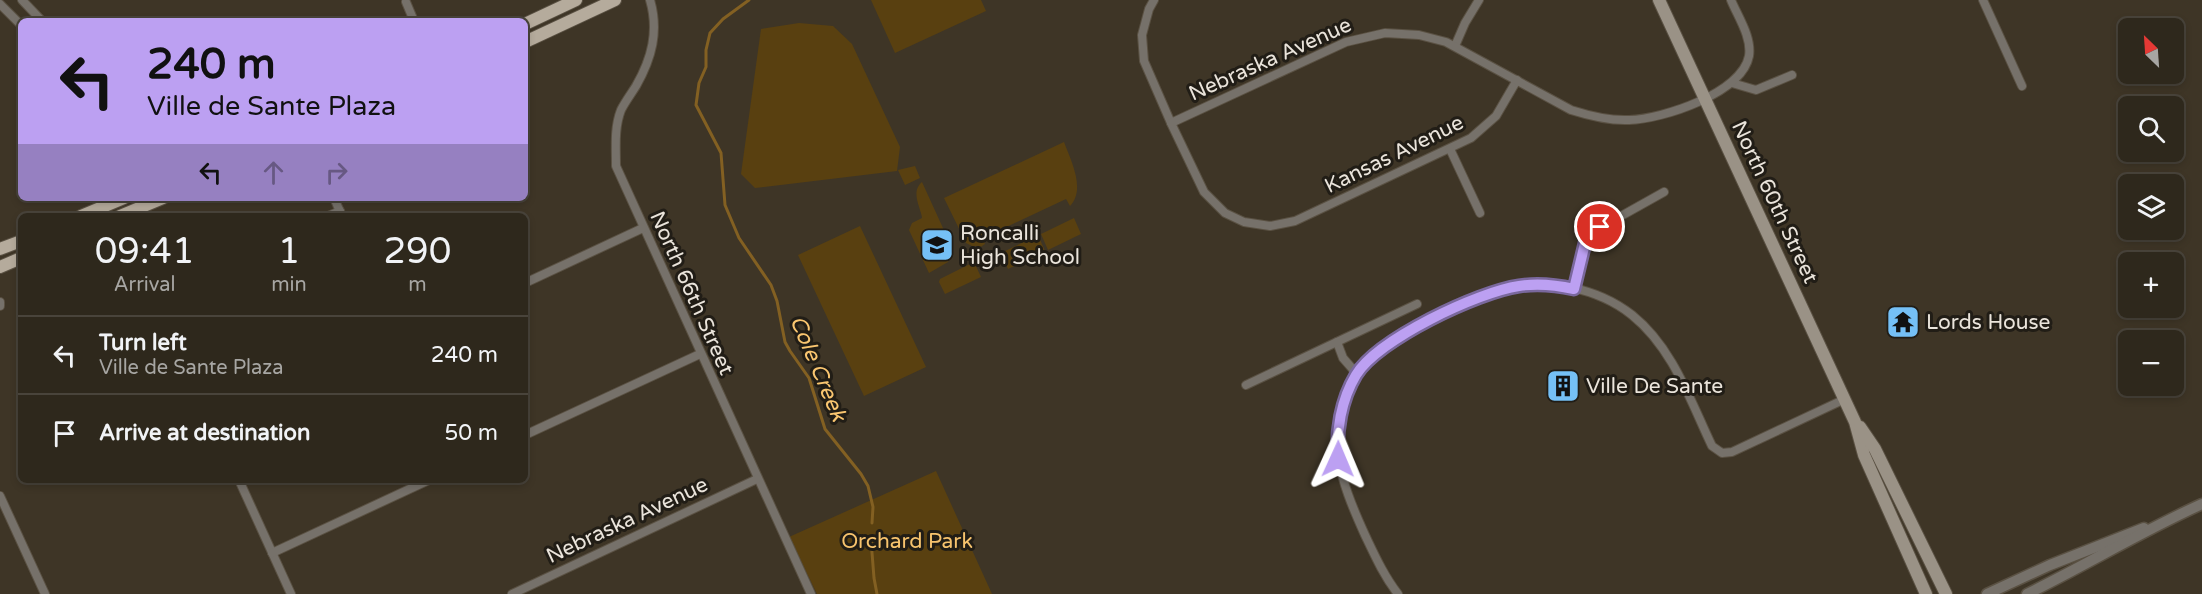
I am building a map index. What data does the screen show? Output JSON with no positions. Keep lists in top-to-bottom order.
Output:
{
  "streets": {
    "main road": ["North 60th Street"],
    "street": ["Nebraska Avenue", "Kansas Avenue", "North 66th Street"]
  },
  "crossings": [
    ["Nebraska Avenue", "Kansas Avenue"],
    ["Nebraska Avenue", "North 66th Street"]
  ],
  "water": ["Cole Creek"],
  "parks": ["Orchard Park"],
  "places": {
    "school or university": ["Roncalli High School"],
    "temple": ["Lords House"],
    "building": ["Ville De Sante"]
  },
  "north": "top left",
  "page": {
    "map_buttons": ["+", "−"],
    "turn": ["240 m", "Ville de Sante Plaza"],
    "eta": [
      "09:41",
      "Arrival",
      "1",
      "min",
      "290",
      "m"
    ],
    "list": [
      {
        "name": "Turn left",
        "note": "Ville de Sante Plaza",
        "value": "240 m"
      },
      {
        "name": "Arrive at destination",
        "value": "50 m"
      }
    ]
  }
}
